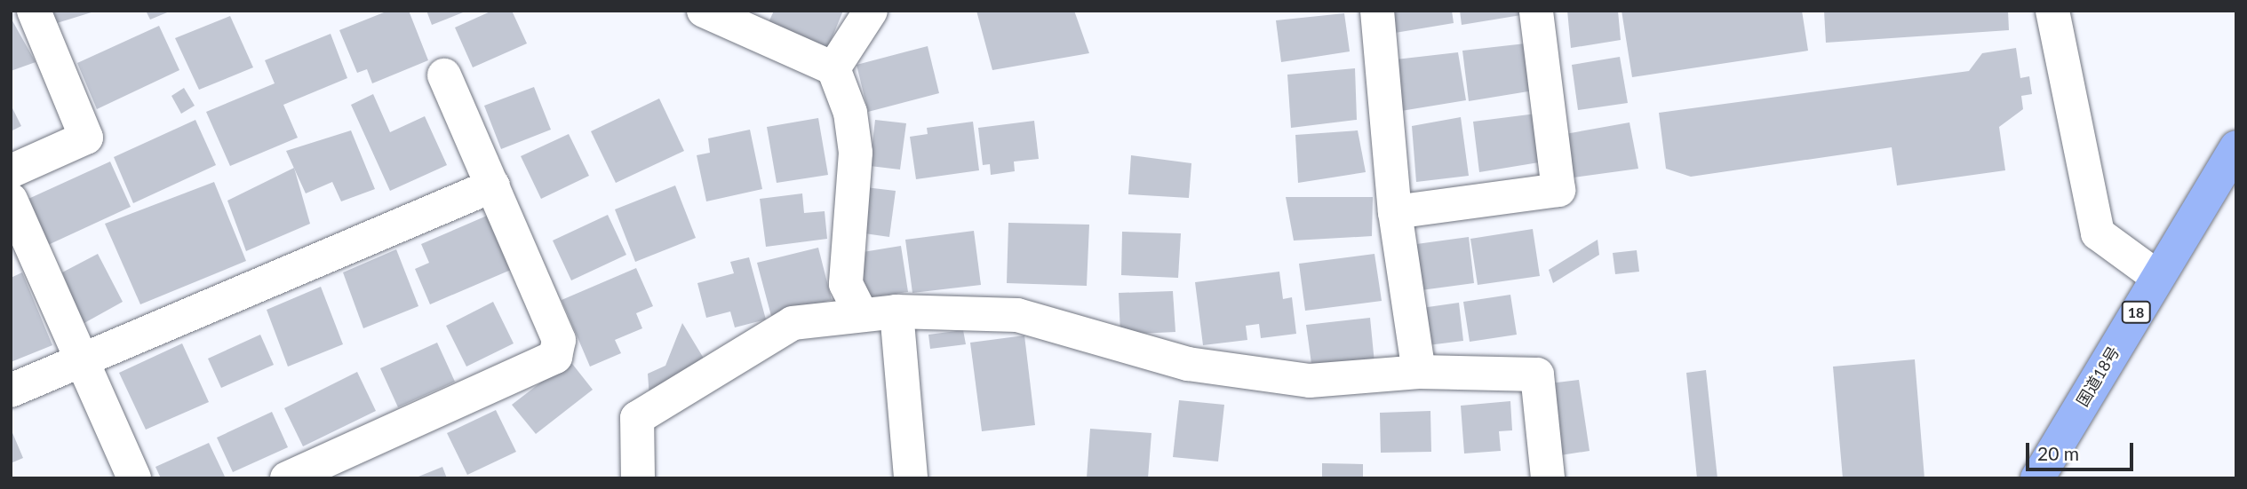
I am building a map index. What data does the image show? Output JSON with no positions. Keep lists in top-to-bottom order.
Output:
{
  "streets": {
    "highway": ["18", "国道18号"]
  },
  "scale_bar": "20 m"
}
